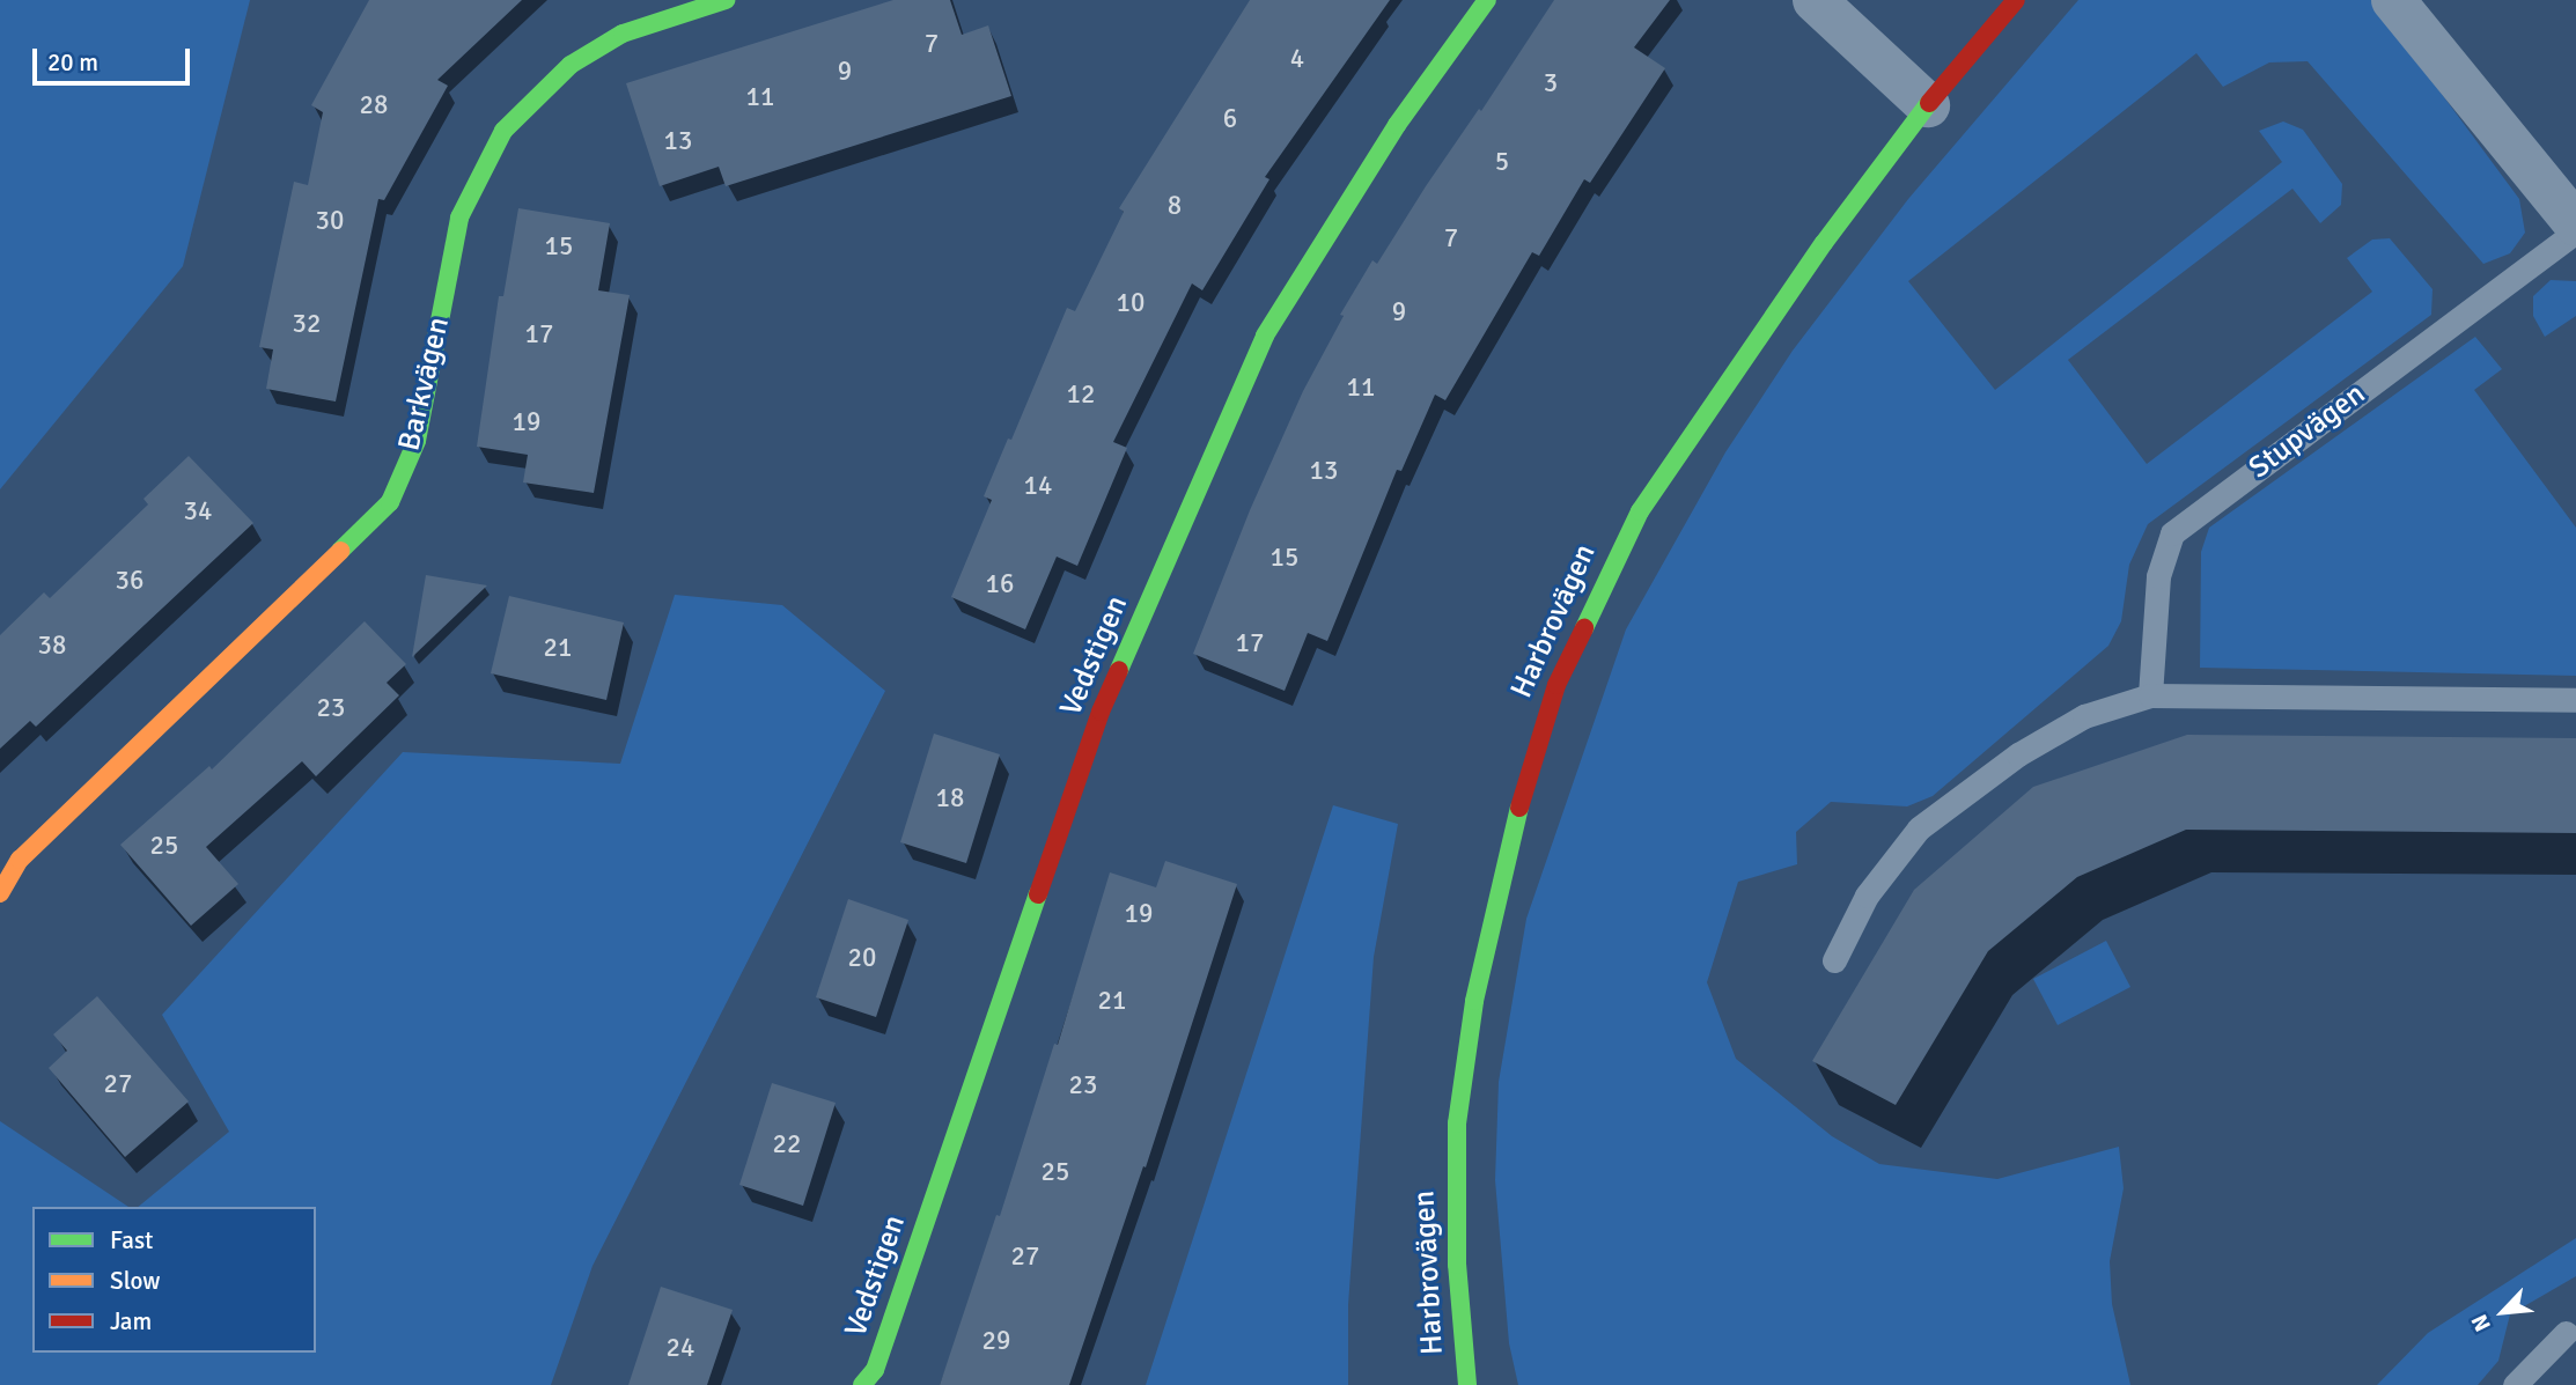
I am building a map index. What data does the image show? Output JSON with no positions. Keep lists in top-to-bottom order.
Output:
{
  "streets": {
    "street": ["Barkvägen", "Harbrovägen", "Vedstigen"],
    "lane": ["Stupvägen"]
  },
  "house_numbers": [
    "7",
    "4",
    "9",
    "3",
    "11",
    "28",
    "6",
    "13",
    "5",
    "8",
    "30",
    "7",
    "15",
    "10",
    "9",
    "32",
    "17",
    "11",
    "12",
    "19",
    "13",
    "14",
    "34",
    "15",
    "36",
    "16",
    "17",
    "38",
    "21",
    "23",
    "18",
    "25",
    "19",
    "20",
    "21",
    "27",
    "23",
    "22",
    "25",
    "27",
    "29",
    "24"
  ],
  "legend": ["Fast", "Slow", "Jam"],
  "scale_bar": "20 m",
  "north": "bottom left"
}
